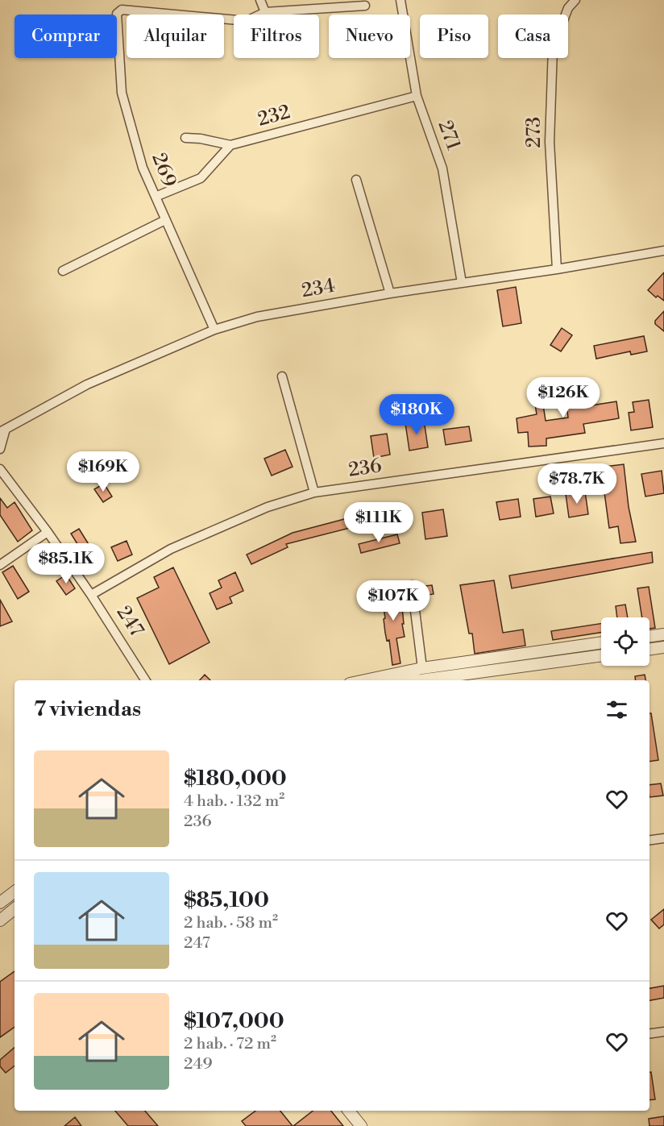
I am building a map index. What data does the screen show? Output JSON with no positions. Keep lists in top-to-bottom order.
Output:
{
  "streets": {
    "street": [
      "232",
      "273",
      "271",
      "269",
      "234",
      "236",
      "247"
    ]
  },
  "crossings": [
    ["232", "271"],
    ["273", "234"],
    ["271", "234"],
    ["269", "234"],
    ["236", "247"]
  ],
  "page": {
    "chip": [
      "Comprar",
      "Alquilar",
      "Filtros",
      "Nuevo",
      "Piso",
      "Casa"
    ],
    "price": [
      "$126K",
      "$180K",
      "$169K",
      "$78.7K",
      "$111K",
      "$85.1K",
      "$107K"
    ],
    "heading": "7 viviendas",
    "list": [
      {
        "name": "$180,000",
        "note": "4 hab. · 132 m² · 236"
      },
      {
        "name": "$85,100",
        "note": "2 hab. · 58 m² · 247"
      },
      {
        "name": "$107,000",
        "note": "2 hab. · 72 m² · 249"
      }
    ]
  }
}
